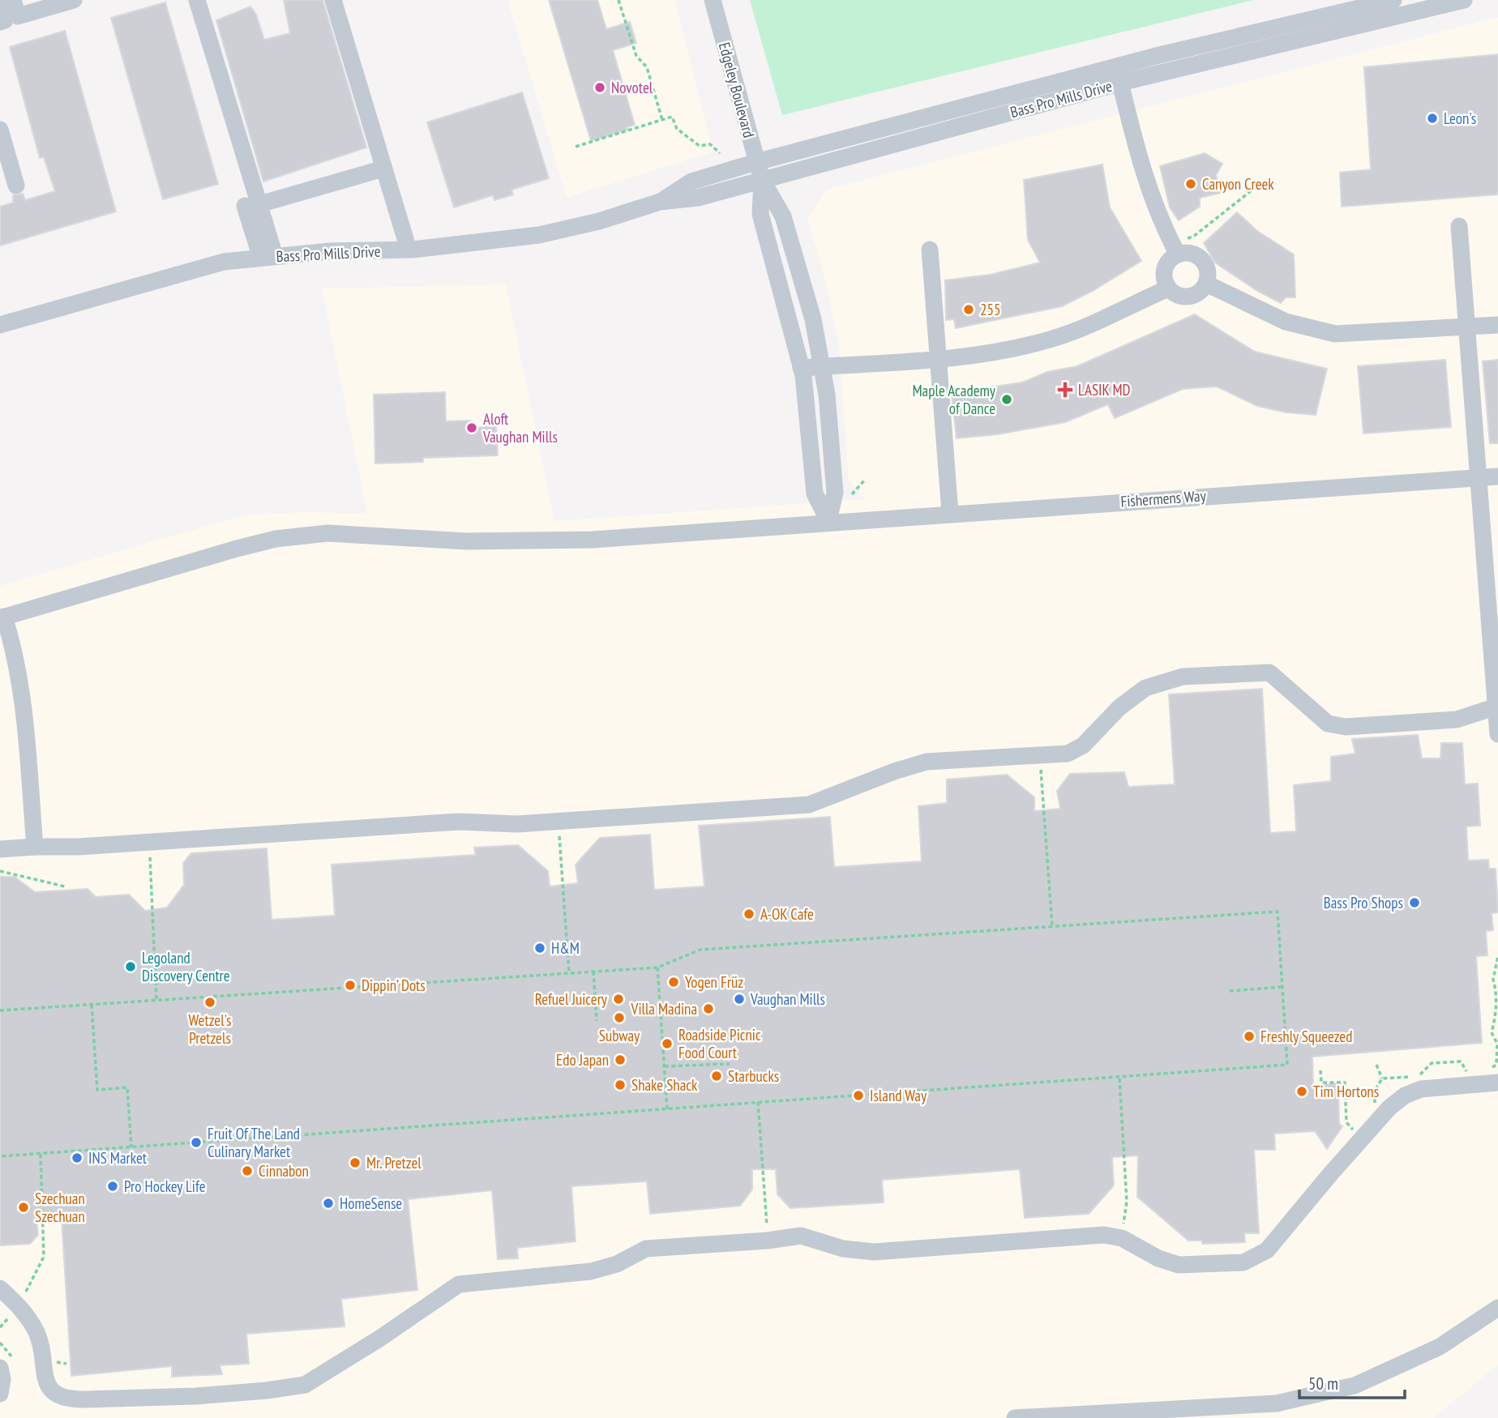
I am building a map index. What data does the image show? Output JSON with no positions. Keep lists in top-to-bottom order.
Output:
{
  "streets": {
    "street": ["Edgeley Boulevard", "Bass Pro Mills Drive", "Fishermens Way"]
  },
  "crossings": [
    ["Edgeley Boulevard", "Bass Pro Mills Drive"]
  ],
  "places": {
    "other": [
      "Novotel",
      "Leon's",
      "Canyon Creek",
      "255",
      "Maple Academy of Dance",
      "Aloft Vaughan Mills",
      "Bass Pro Shops",
      "A-OK Cafe",
      "H&M",
      "Legoland Discovery Centre",
      "Yogen Früz",
      "Dippin’ Dots",
      "Refuel Juicery",
      "Vaughan Mills",
      "Wetzel's Pretzels",
      "Villa Madina",
      "Subway",
      "Freshly Squeezed",
      "Roadside Picnic Food Court",
      "Edo Japan",
      "Starbucks",
      "Shake Shack",
      "Tim Hortons",
      "Island Way",
      "Fruit Of The Land Culinary Market",
      "INS Market",
      "Mr. Pretzel",
      "Cinnabon",
      "Pro Hockey Life",
      "HomeSense",
      "Szechuan Szechuan"
    ],
    "health": ["LASIK MD"]
  },
  "scale_bar": "50 m"
}
